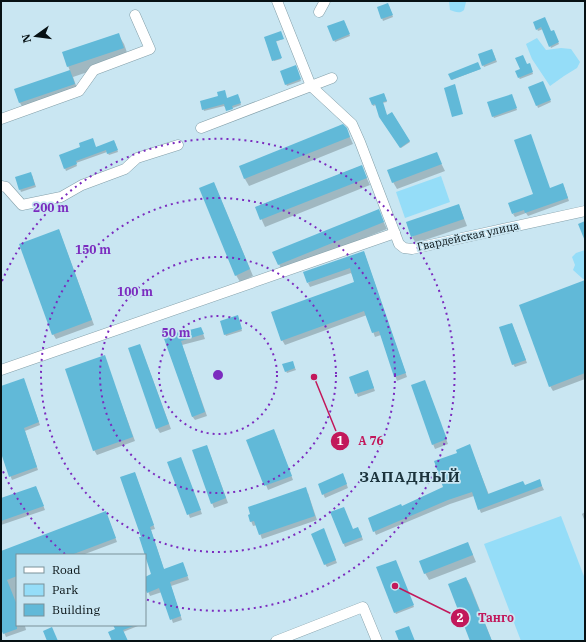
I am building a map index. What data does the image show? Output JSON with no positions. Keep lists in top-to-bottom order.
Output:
{
  "streets": {
    "street": ["Гвардейская улица"]
  },
  "districts": ["ЗАПАДНЫЙ"],
  "places": ["А 76", "Танго"],
  "legend": ["Road", "Park", "Building"],
  "north": "left",
  "rings": [
    "200 m",
    "150 m",
    "100 m",
    "50 m"
  ]
}
